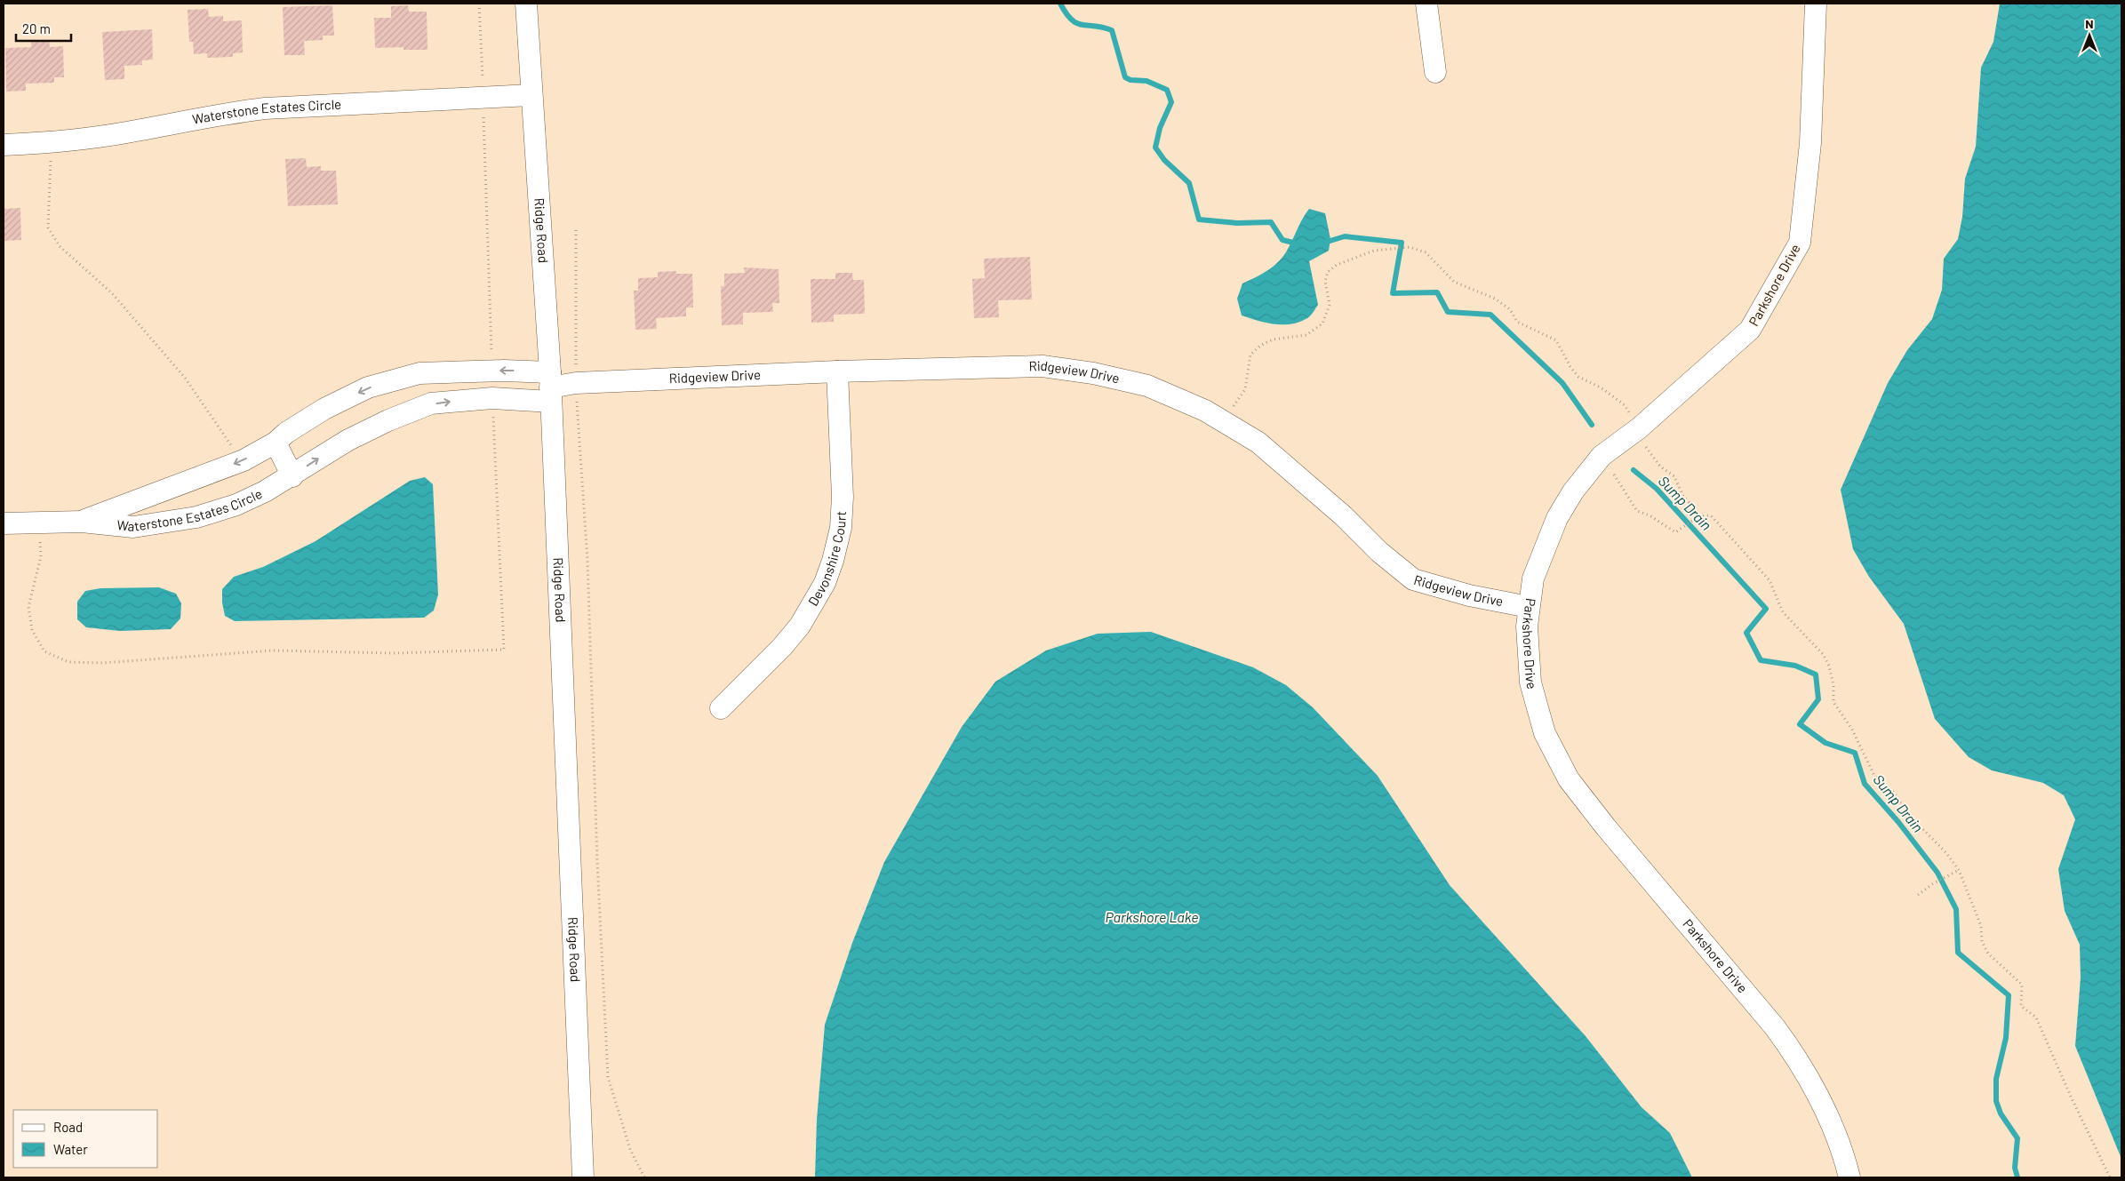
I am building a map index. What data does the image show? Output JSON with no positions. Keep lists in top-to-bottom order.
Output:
{
  "streets": {
    "street": [
      "Waterstone Estates Circle",
      "Ridge Road",
      "Parkshore Drive",
      "Ridgeview Drive",
      "Devonshire Court"
    ]
  },
  "crossings": [
    ["Waterstone Estates Circle", "Ridge Road"],
    ["Waterstone Estates Circle", "Ridgeview Drive"],
    ["Ridge Road", "Ridgeview Drive"],
    ["Parkshore Drive", "Ridgeview Drive"],
    ["Ridgeview Drive", "Devonshire Court"]
  ],
  "water": ["Sump Drain", "Parkshore Lake"],
  "legend": ["Road", "Water"],
  "scale_bar": "20 m",
  "north": "top"
}
